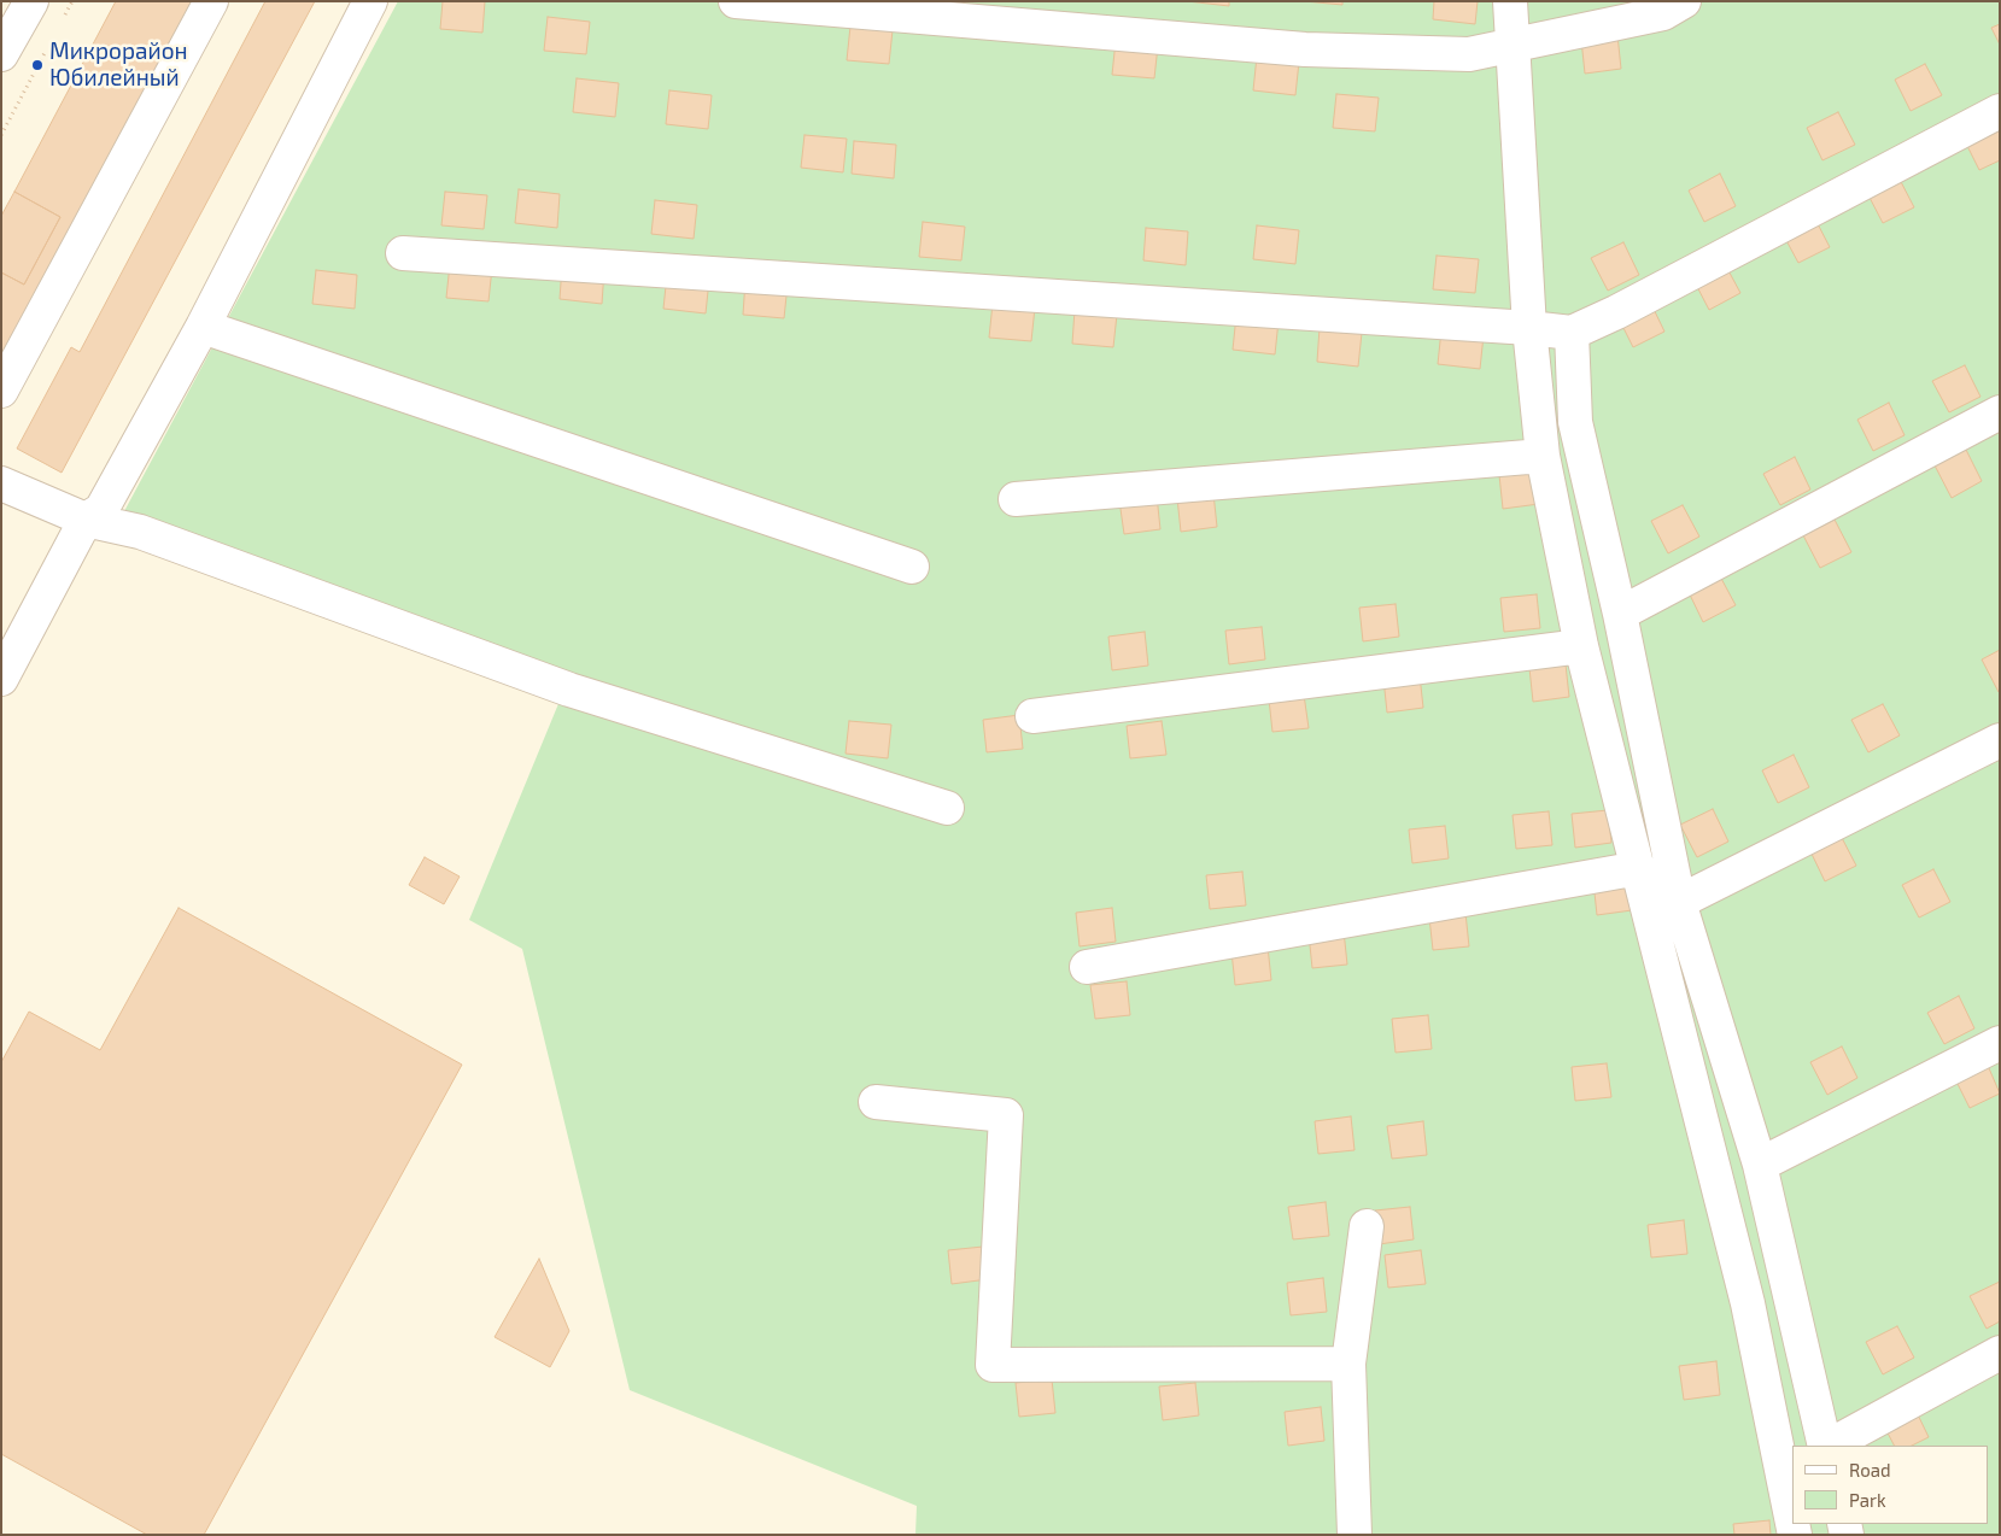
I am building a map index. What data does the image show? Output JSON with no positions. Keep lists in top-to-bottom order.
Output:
{
  "places": ["Микрорайон Юбилейный"],
  "legend": ["Road", "Park"]
}
